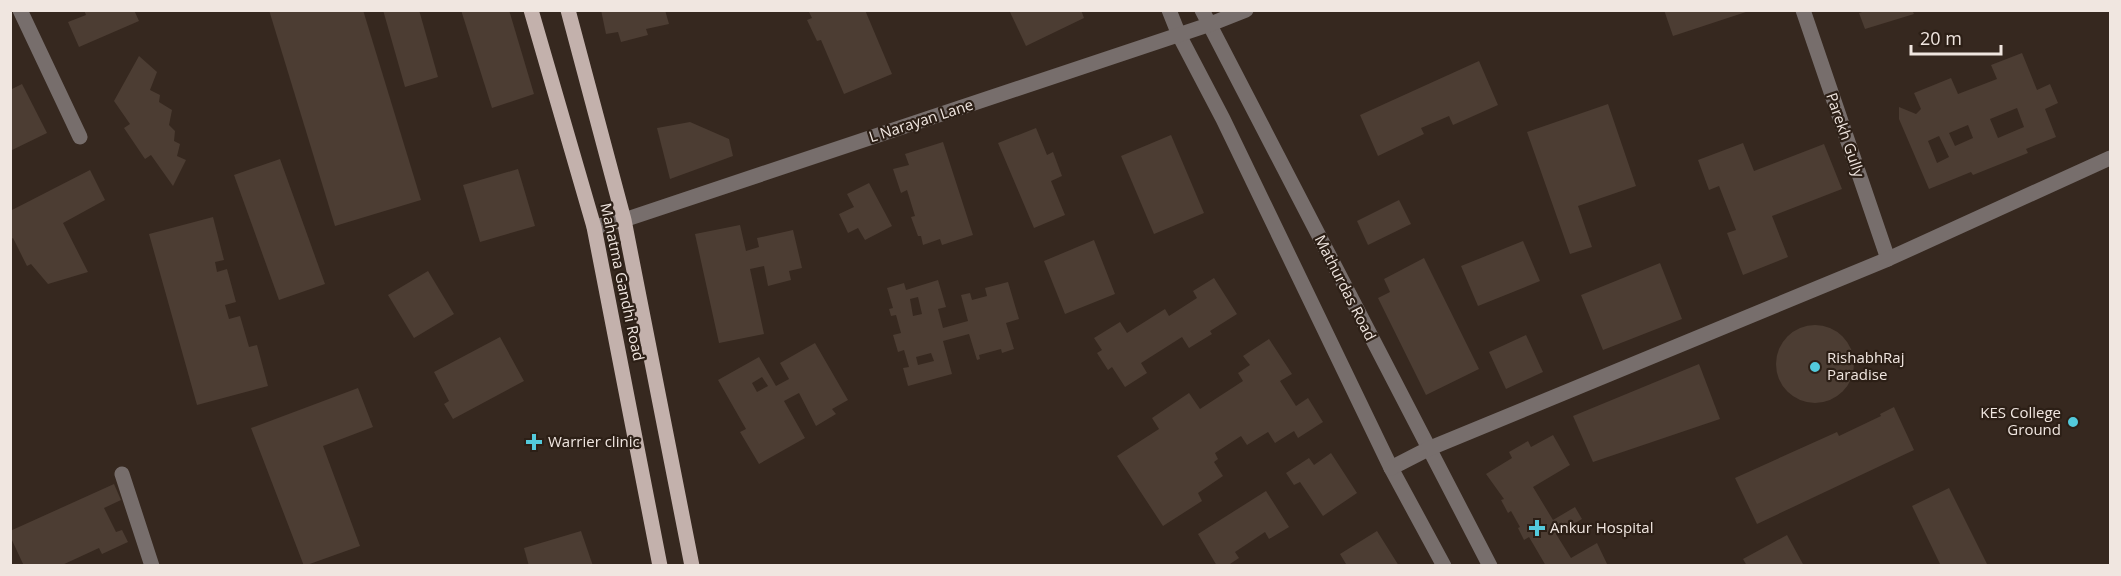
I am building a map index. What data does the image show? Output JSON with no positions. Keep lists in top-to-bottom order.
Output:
{
  "streets": {
    "main road": ["Mahatma Gandhi Road"],
    "street": ["L Narayan Lane", "Parekh Gully", "Mathurdas Road"]
  },
  "crossings": [
    ["L Narayan Lane", "Mahatma Gandhi Road"],
    ["L Narayan Lane", "Mathurdas Road"]
  ],
  "places": {
    "other": ["RishabhRaj Paradise", "KES College Ground"],
    "health": ["Warrier clinic", "Ankur Hospital"]
  },
  "scale_bar": "20 m"
}
